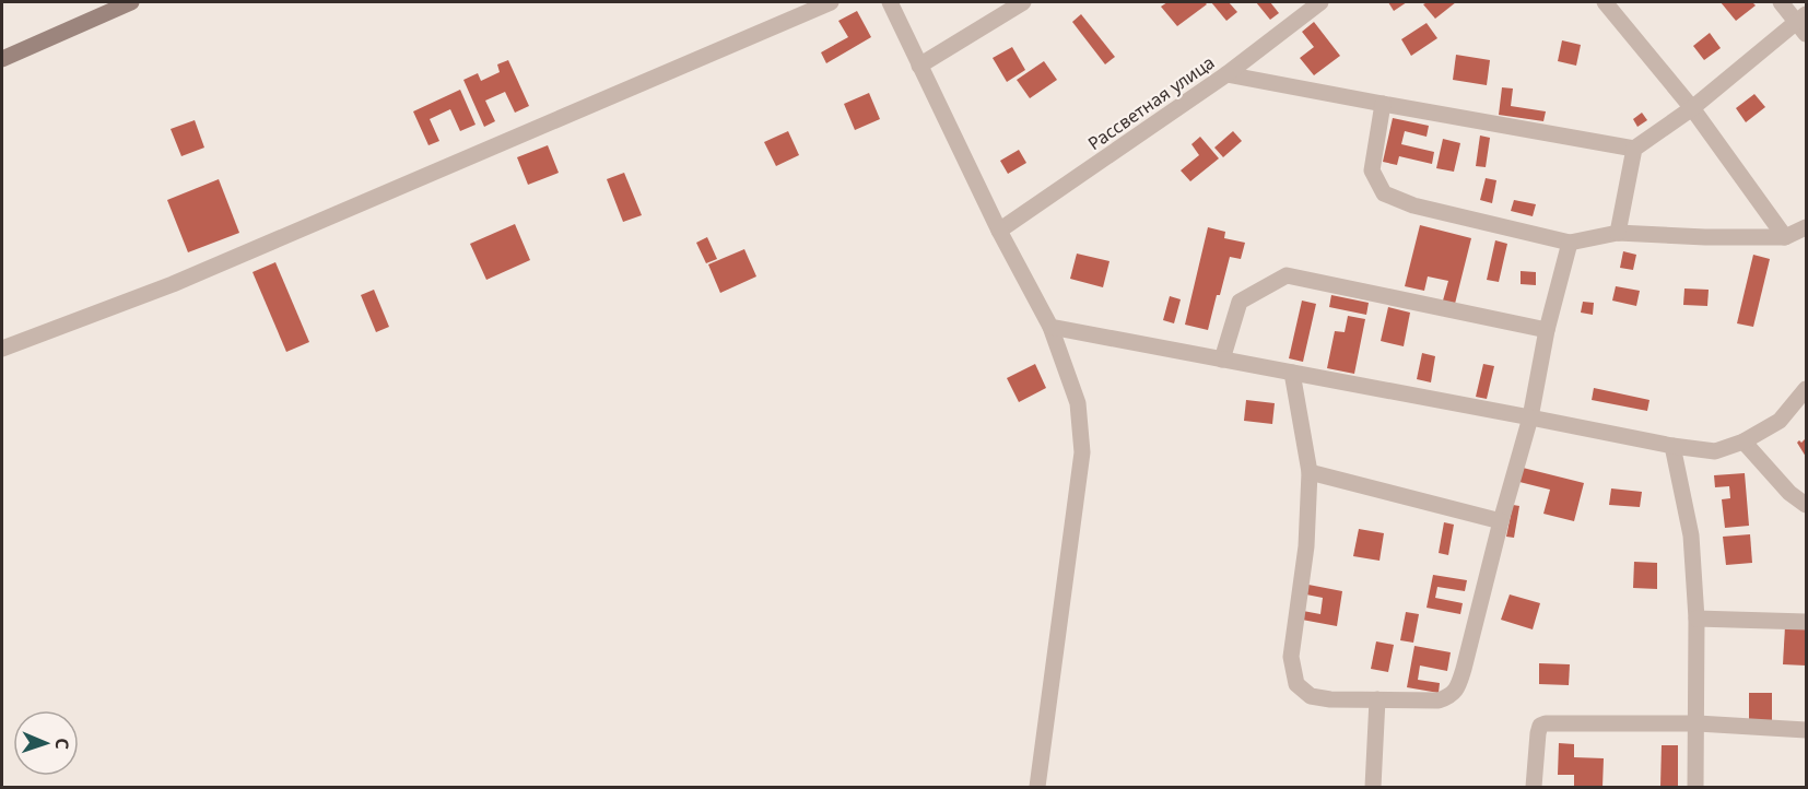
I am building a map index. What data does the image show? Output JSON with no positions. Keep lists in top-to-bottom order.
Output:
{
  "streets": {
    "street": ["Рассветная улица"]
  },
  "north": "right"
}
